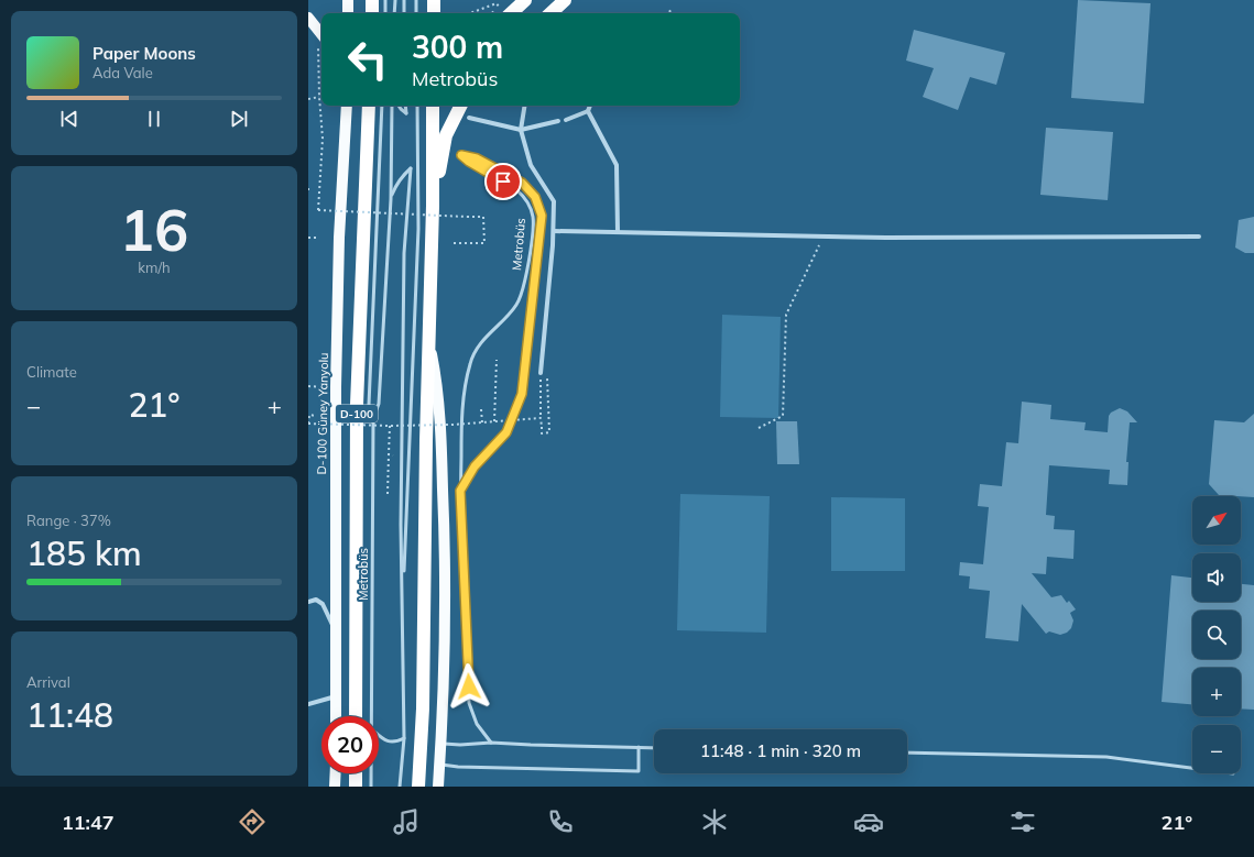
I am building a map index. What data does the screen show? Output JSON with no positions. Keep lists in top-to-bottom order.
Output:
{
  "streets": {
    "highway": ["D-100"],
    "main road": ["D-100 Güney Yanyolu"],
    "lane": ["Metrobüs"]
  },
  "north": "top right",
  "page": {
    "turn": ["300 m", "Metrobüs"],
    "song": ["Paper Moons", "Ada Vale"],
    "tile": [
      ["16", "km/h"],
      "Climate",
      ["Range · 37%", "185 km"],
      ["Arrival", "11:48"]
    ],
    "heat": ["−", "21°", "+"],
    "map_buttons": ["+", "−"],
    "limit": "20",
    "trip": "11:48 · 1 min · 320 m",
    "tabs": ["11:47", "21°"]
  }
}
